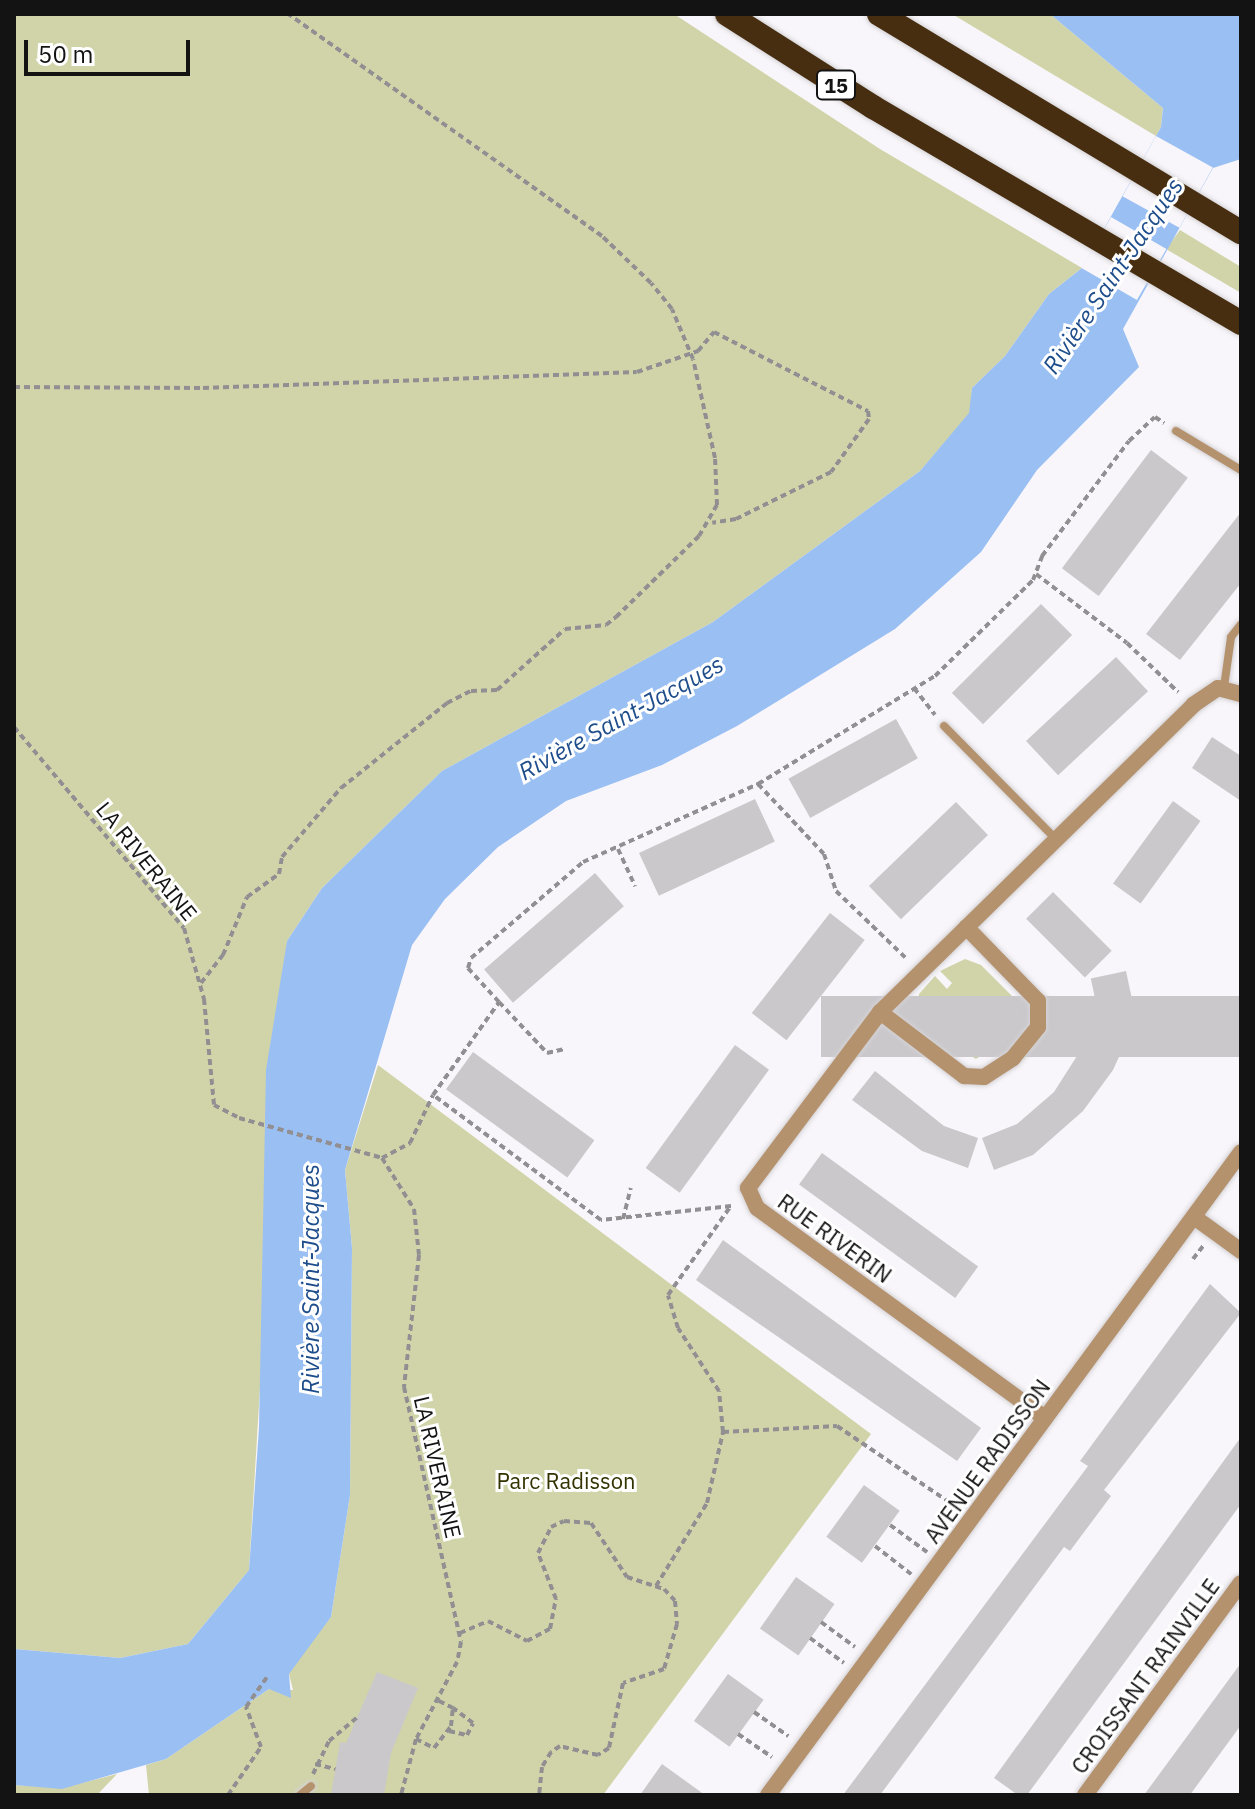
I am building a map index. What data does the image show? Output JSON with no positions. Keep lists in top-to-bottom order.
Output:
{
  "streets": {
    "highway": ["15"],
    "street": ["RUE RIVERIN", "AVENUE RADISSON", "CROISSANT RAINVILLE"],
    "path": ["LA RIVERAINE"]
  },
  "crossings": [
    ["RUE RIVERIN", "AVENUE RADISSON"]
  ],
  "water": ["Rivière Saint-Jacques"],
  "parks": ["Parc Radisson"],
  "scale_bar": "50 m"
}
